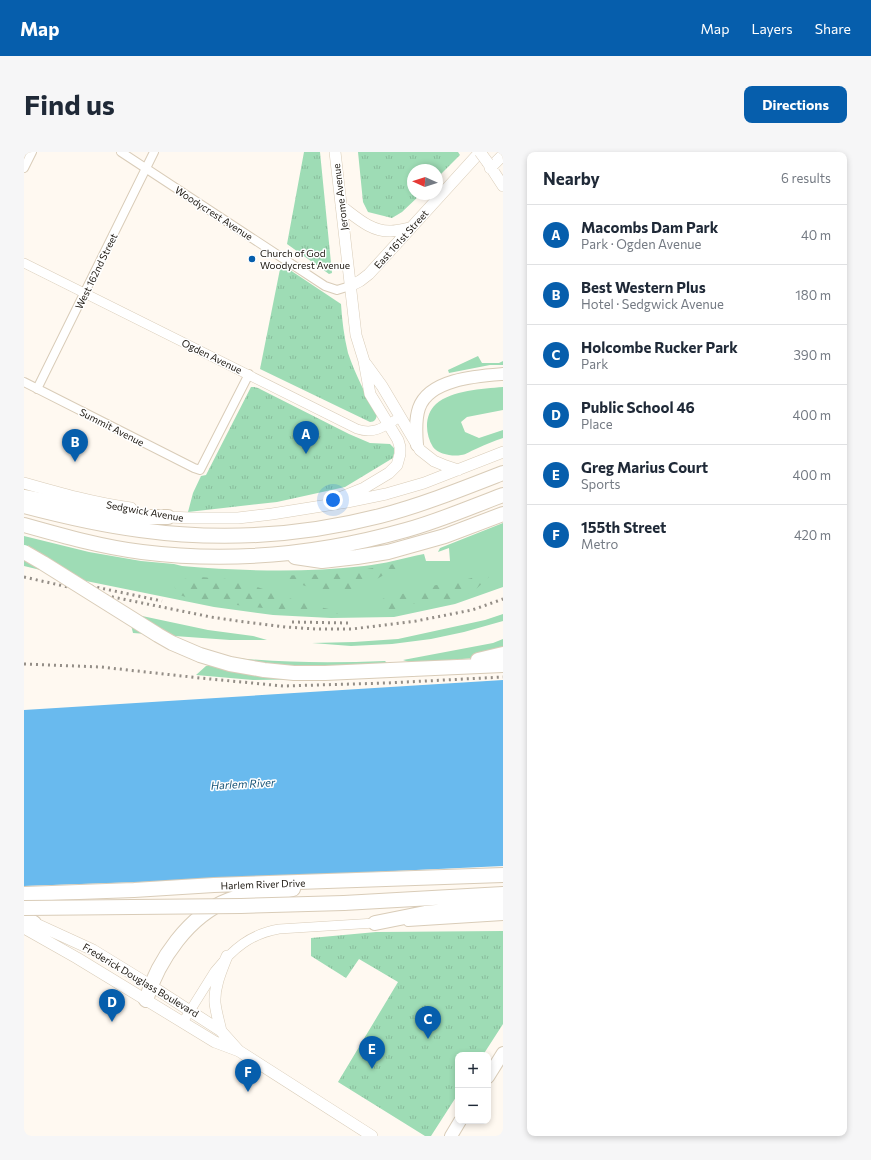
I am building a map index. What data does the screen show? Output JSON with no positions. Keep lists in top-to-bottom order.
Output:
{
  "streets": {
    "highway": ["Harlem River Drive"],
    "main road": [
      "Jerome Avenue",
      "East 161st Street",
      "Sedgwick Avenue",
      "Frederick Douglass Boulevard"
    ],
    "street": [
      "Woodycrest Avenue",
      "West 162nd Street",
      "Ogden Avenue",
      "Summit Avenue"
    ]
  },
  "crossings": [
    ["Jerome Avenue", "Woodycrest Avenue"],
    ["Jerome Avenue", "East 161st Street"],
    ["Jerome Avenue", "Ogden Avenue"],
    ["Jerome Avenue", "Sedgwick Avenue"],
    ["Woodycrest Avenue", "East 161st Street"],
    ["Woodycrest Avenue", "West 162nd Street"],
    ["West 162nd Street", "Ogden Avenue"],
    ["West 162nd Street", "Summit Avenue"],
    ["Ogden Avenue", "Summit Avenue"]
  ],
  "water": ["Harlem River"],
  "places": ["Church of God Woodycrest Avenue"],
  "north": "left",
  "page": {
    "header": "Map",
    "nav": ["Map", "Layers", "Share"],
    "buttons": "Directions",
    "title": "Find us",
    "heading": ["Nearby", "6 results"],
    "list": [
      {
        "mark": "A",
        "name": "Macombs Dam Park",
        "note": "Park · Ogden Avenue",
        "value": "40 m"
      },
      {
        "mark": "B",
        "name": "Best Western Plus",
        "note": "Hotel · Sedgwick Avenue",
        "value": "180 m"
      },
      {
        "mark": "C",
        "name": "Holcombe Rucker Park",
        "note": "Park",
        "value": "390 m"
      },
      {
        "mark": "D",
        "name": "Public School 46",
        "note": "Place",
        "value": "400 m"
      },
      {
        "mark": "E",
        "name": "Greg Marius Court",
        "note": "Sports",
        "value": "400 m"
      },
      {
        "mark": "F",
        "name": "155th Street",
        "note": "Metro",
        "value": "420 m"
      }
    ],
    "pins": [
      "A",
      "B",
      "D",
      "C",
      "E",
      "F"
    ],
    "map_buttons": ["+", "−"]
  }
}
